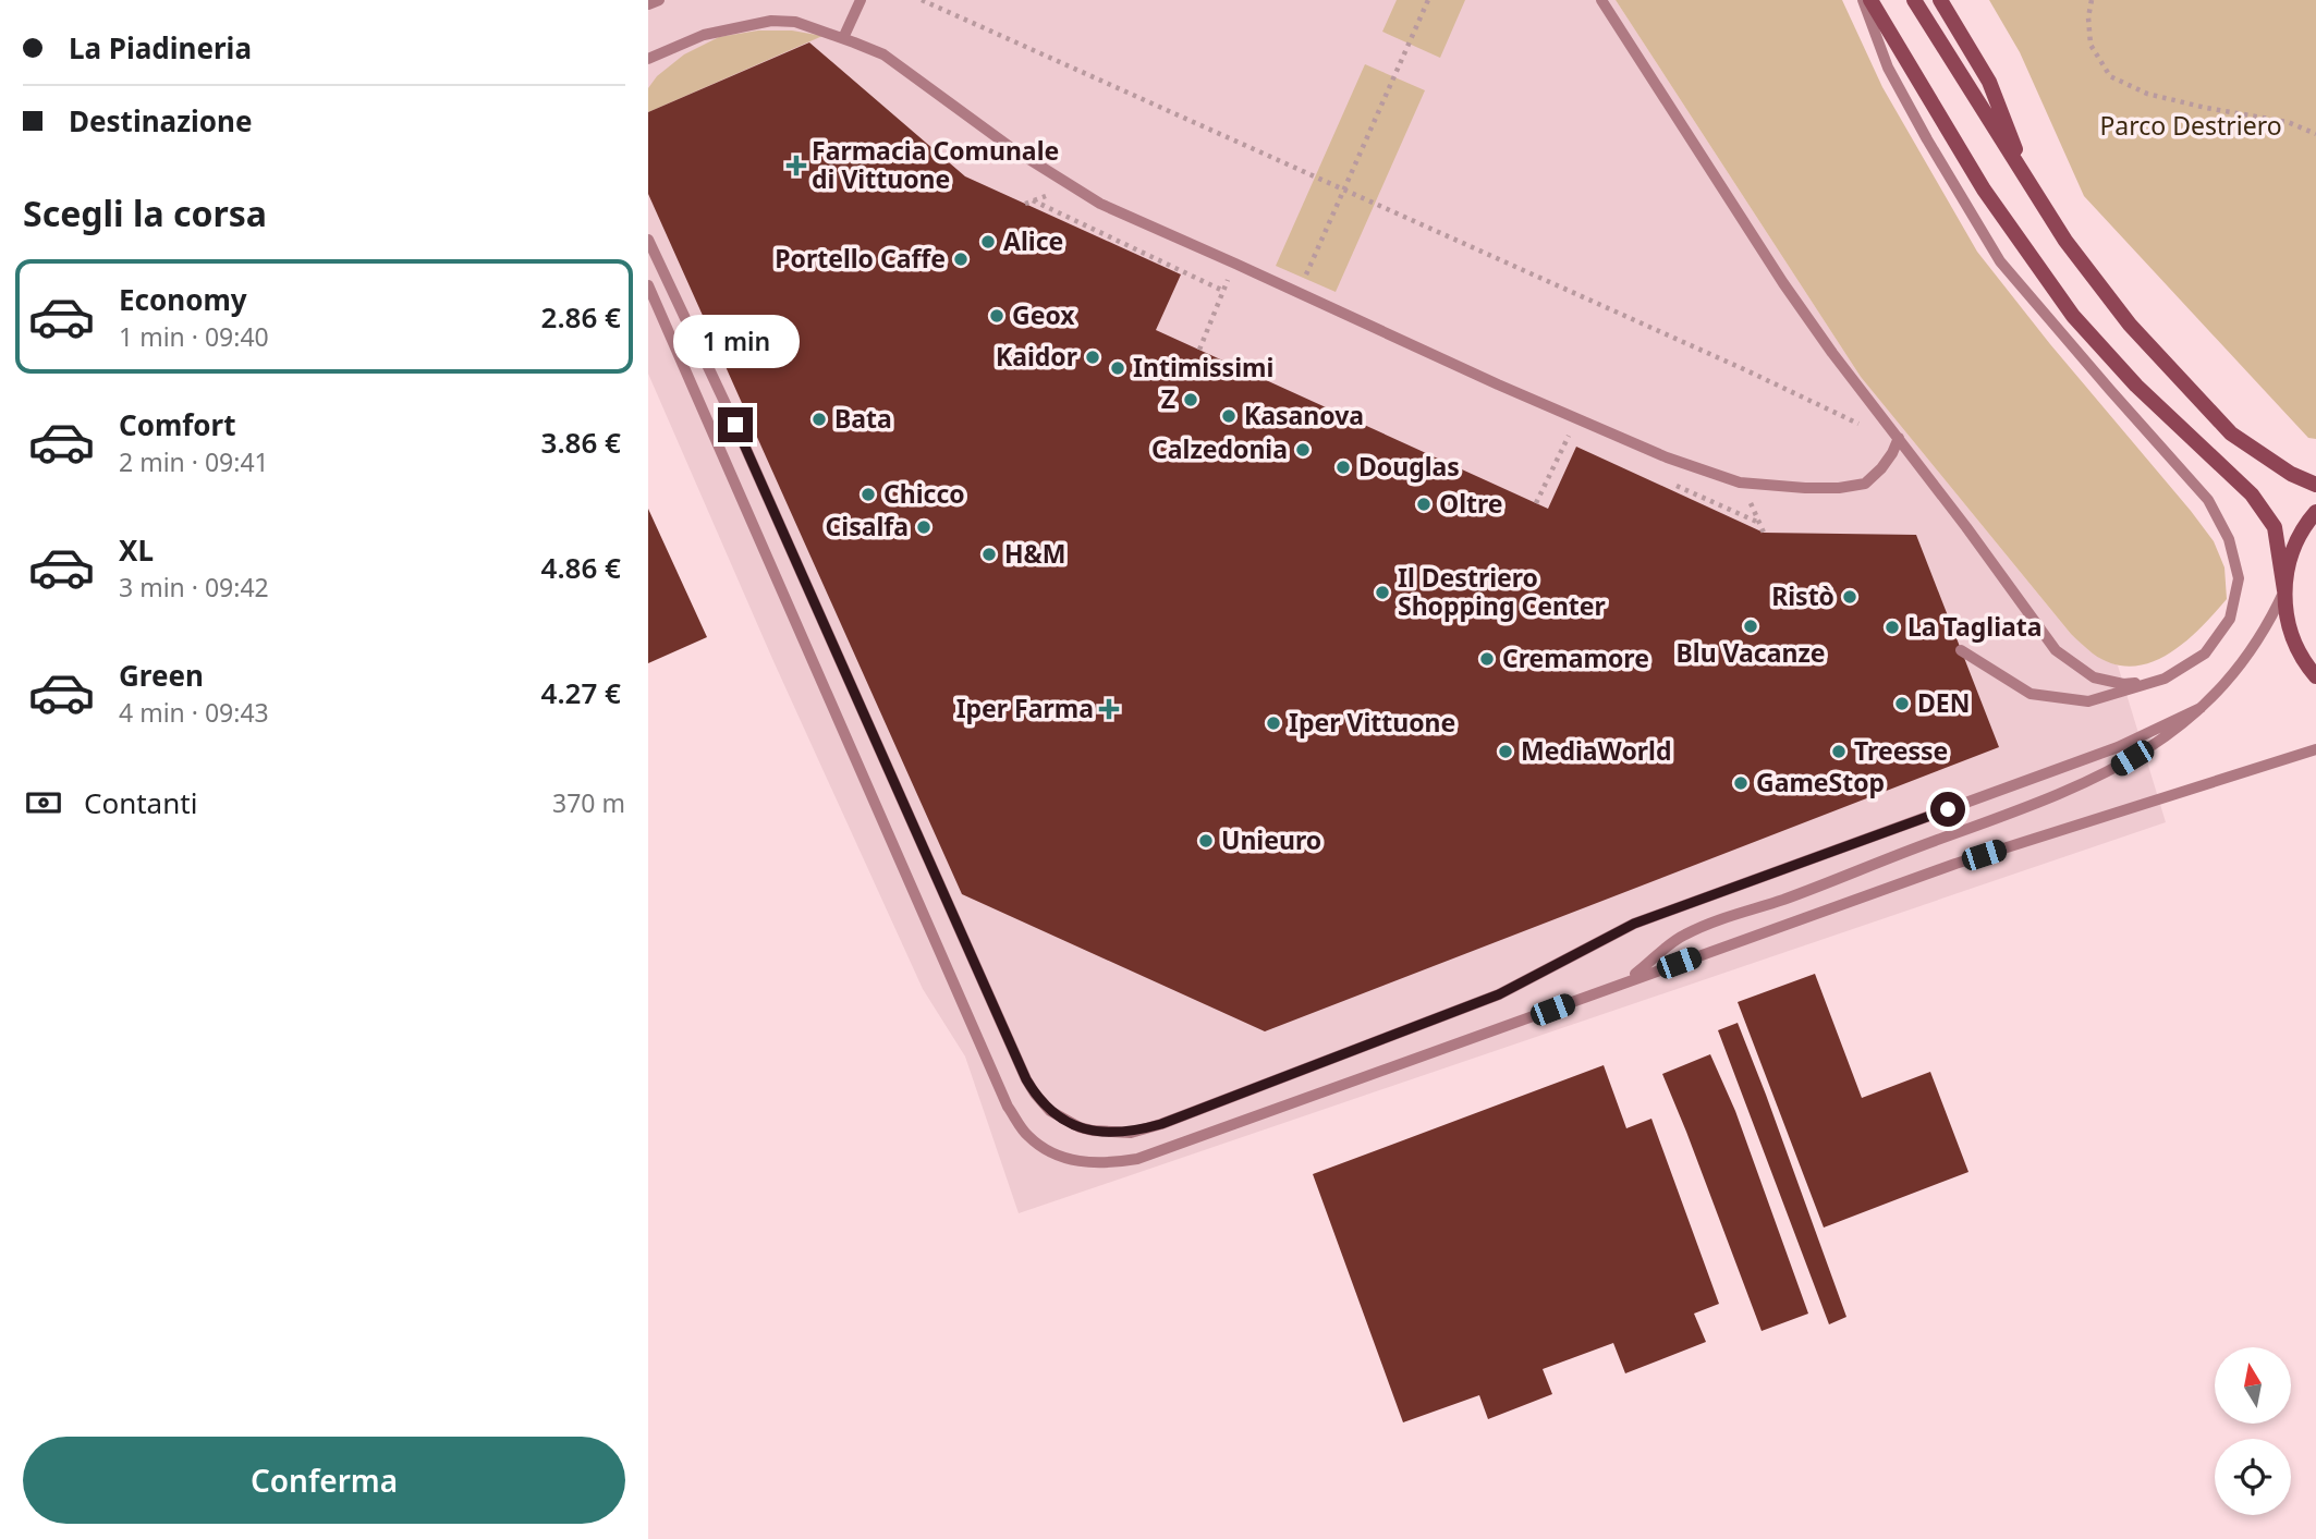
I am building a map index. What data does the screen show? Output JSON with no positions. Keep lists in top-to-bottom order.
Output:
{
  "parks": ["Parco Destriero"],
  "places": {
    "health": ["Farmacia Comunale di Vittuone", "Iper Farma"],
    "other": [
      "Alice",
      "Portello Caffe",
      "Geox",
      "Kaidor",
      "Intimissimi",
      "Z",
      "Kasanova",
      "Bata",
      "Calzedonia",
      "Douglas",
      "Chicco",
      "Oltre",
      "Cisalfa",
      "H&M",
      "Il Destriero Shopping Center",
      "Ristò",
      "Blu Vacanze",
      "La Tagliata",
      "Cremamore",
      "DEN",
      "Iper Vittuone",
      "MediaWorld",
      "Treesse",
      "GameStop",
      "Unieuro"
    ]
  },
  "north": "top",
  "page": {
    "banner": ["La Piadineria", "Destinazione"],
    "heading": "Scegli la corsa",
    "list": [
      {
        "name": "Economy",
        "note": "1 min · 09:40",
        "value": "2.86 €"
      },
      {
        "name": "Comfort",
        "note": "2 min · 09:41",
        "value": "3.86 €"
      },
      {
        "name": "XL",
        "note": "3 min · 09:42",
        "value": "4.86 €"
      },
      {
        "name": "Green",
        "note": "4 min · 09:43",
        "value": "4.27 €"
      }
    ],
    "bubble": "1 min",
    "pay": ["Contanti", "370 m"],
    "buttons": "Conferma"
  }
}
